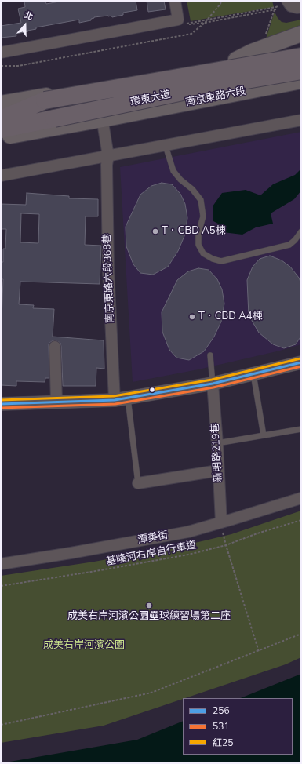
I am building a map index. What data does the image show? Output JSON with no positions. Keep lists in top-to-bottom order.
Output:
{
  "streets": {
    "highway": ["環東大道"],
    "main road": ["南京東路六段"],
    "street": ["南京東路六段368巷", "新明路219巷", "潭美街"],
    "path": ["基隆河右岸自行車道"]
  },
  "crossings": [
    ["南京東路六段", "南京東路六段368巷"],
    ["新明路219巷", "潭美街"]
  ],
  "parks": ["成美右岸河濱公園"],
  "places": ["T．CBD A5棟", "T．CBD A4棟", "成美右岸河濱公園壘球練習場第二座"],
  "lines": ["transit line 紅25", "transit line 256", "transit line 531"],
  "legend": ["256", "531", "紅25"],
  "north": "top"
}
